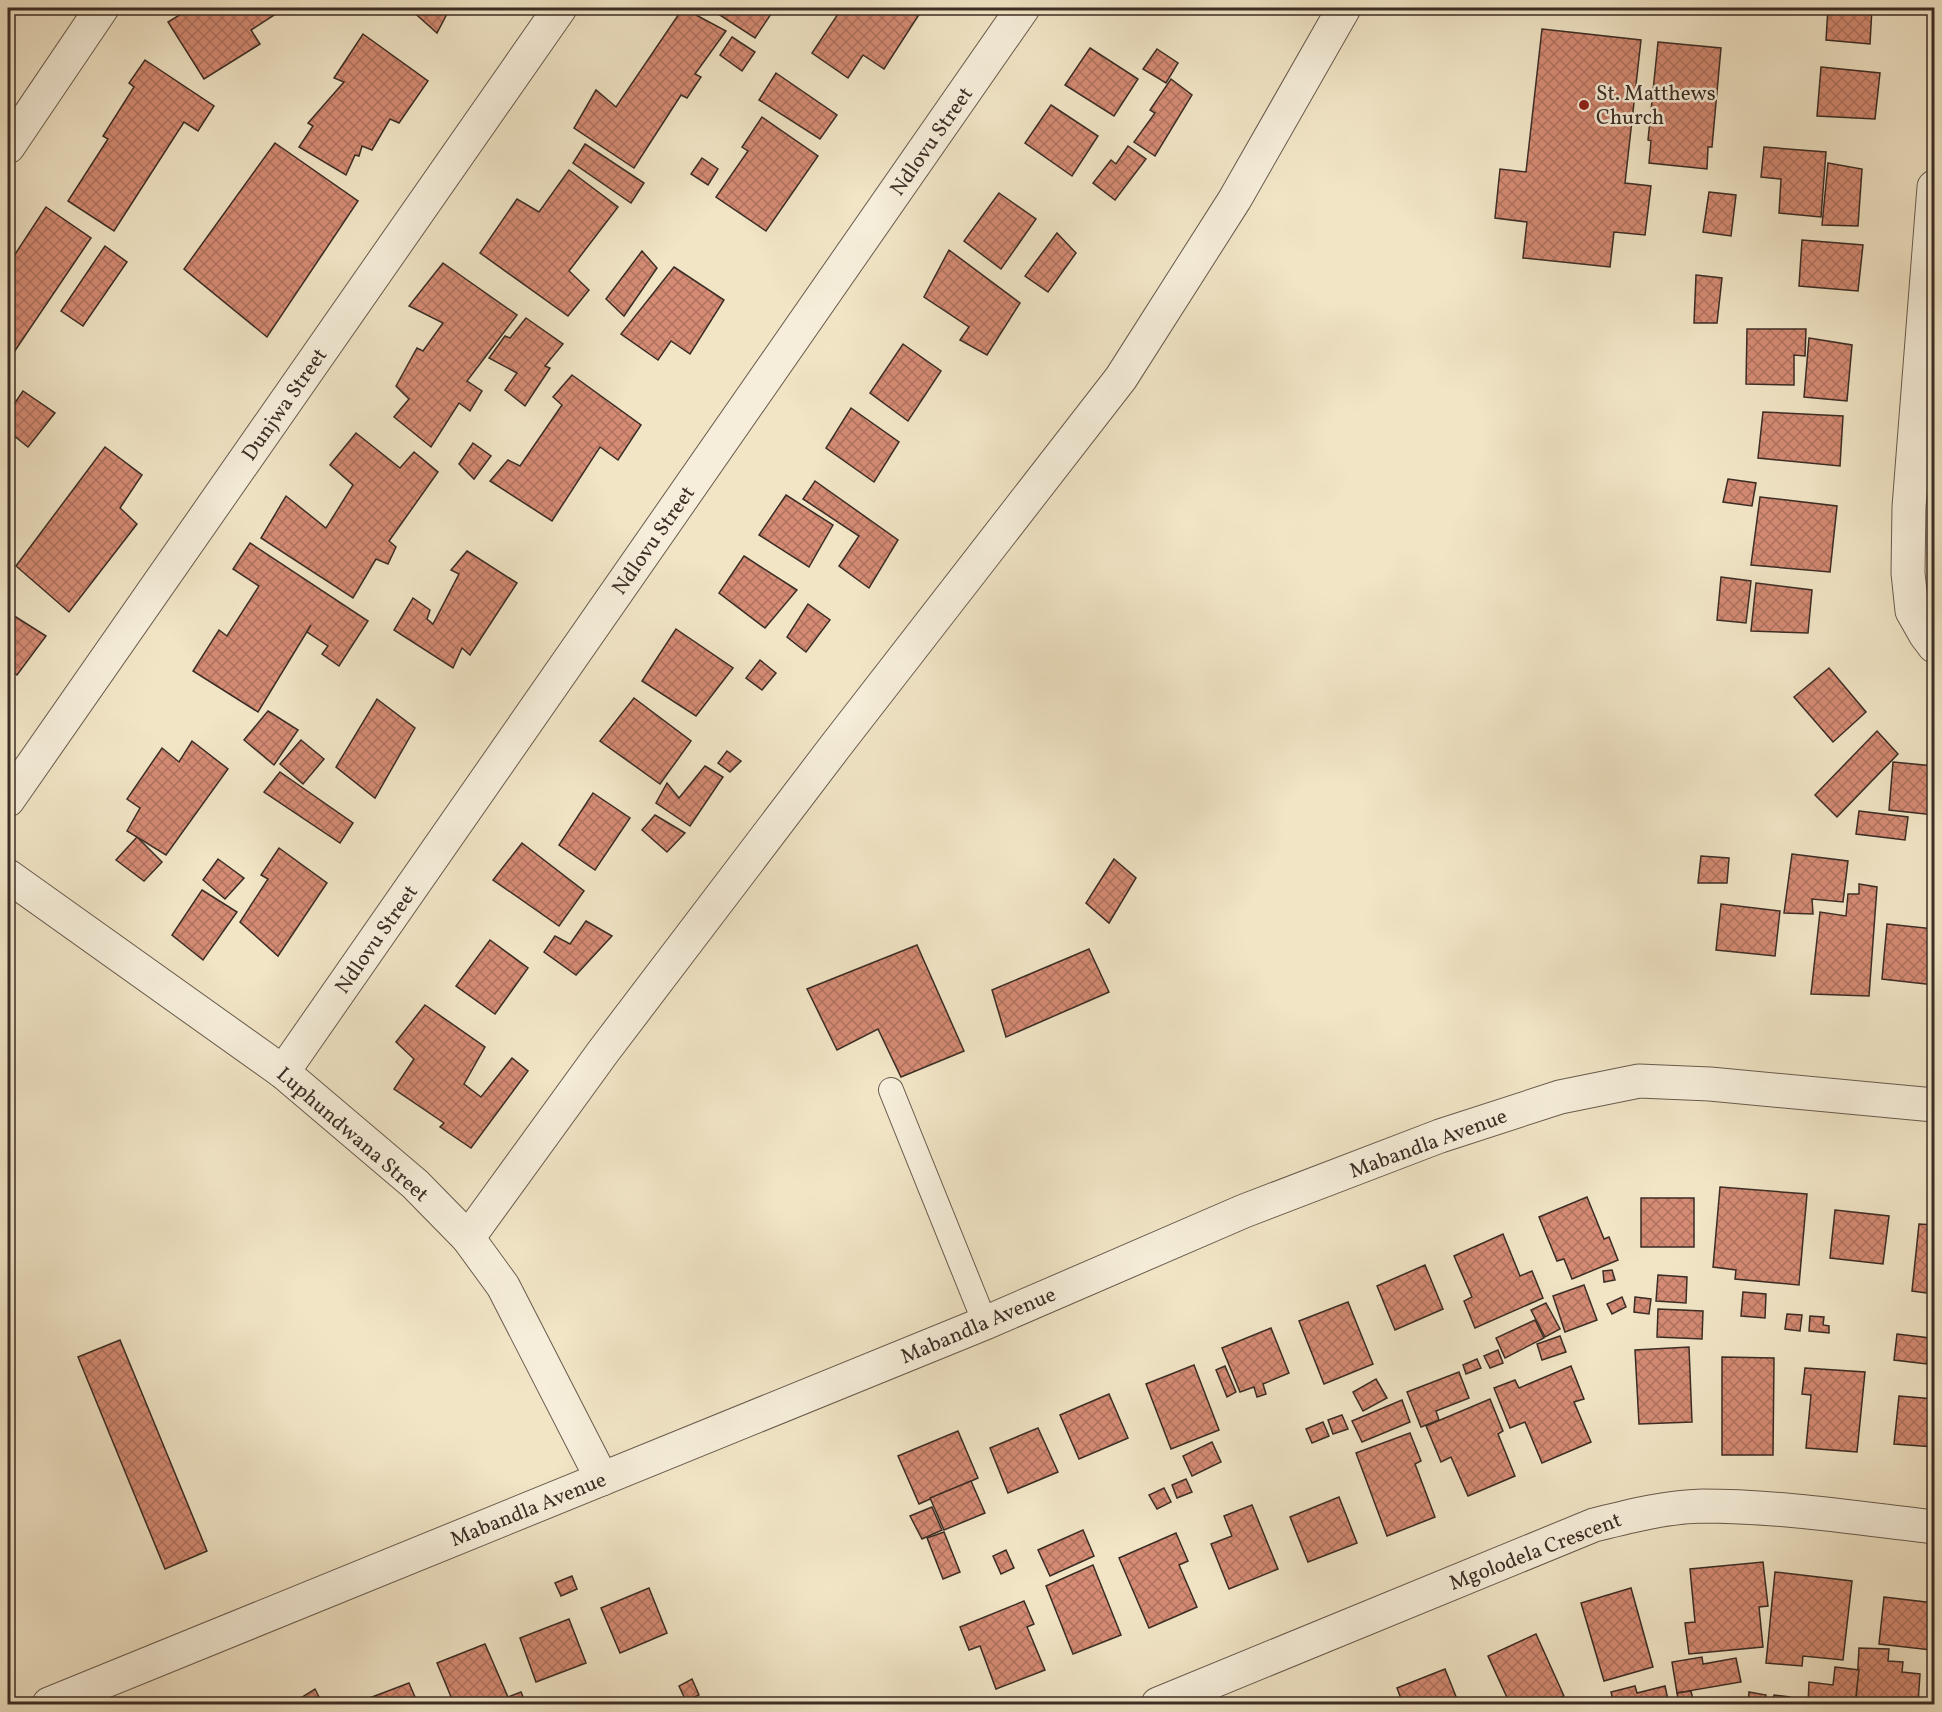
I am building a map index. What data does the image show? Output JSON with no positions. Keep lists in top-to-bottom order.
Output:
{
  "streets": {
    "street": [
      "Ndlovu Street",
      "Dunjwa Street",
      "Luphundwana Street",
      "Mabandla Avenue",
      "Mgolodela Crescent"
    ]
  },
  "crossings": [
    ["Ndlovu Street", "Luphundwana Street"],
    ["Luphundwana Street", "Mabandla Avenue"]
  ],
  "places": ["St. Matthews Church"]
}
